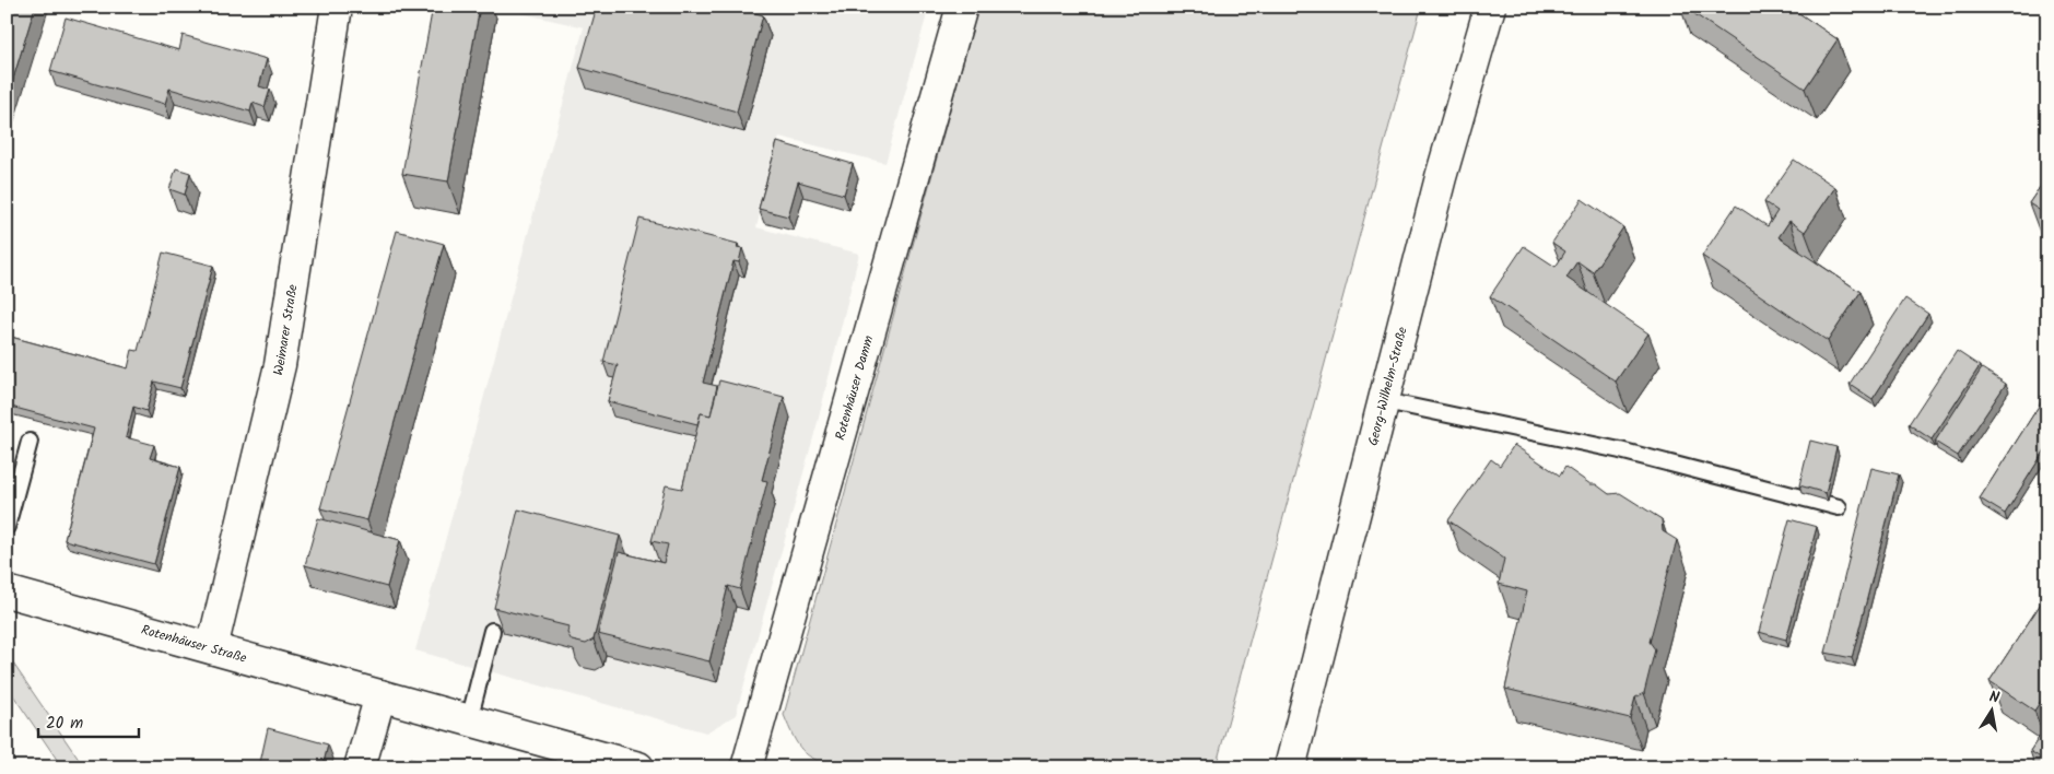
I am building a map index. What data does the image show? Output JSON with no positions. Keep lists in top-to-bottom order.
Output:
{
  "streets": {
    "street": [
      "Weimarer Straße",
      "Rotenhäuser Damm",
      "Georg-Wilhelm-Straße",
      "Rotenhäuser Straße"
    ]
  },
  "crossings": [
    ["Weimarer Straße", "Rotenhäuser Straße"]
  ],
  "scale_bar": "20 m",
  "north": "top"
}
